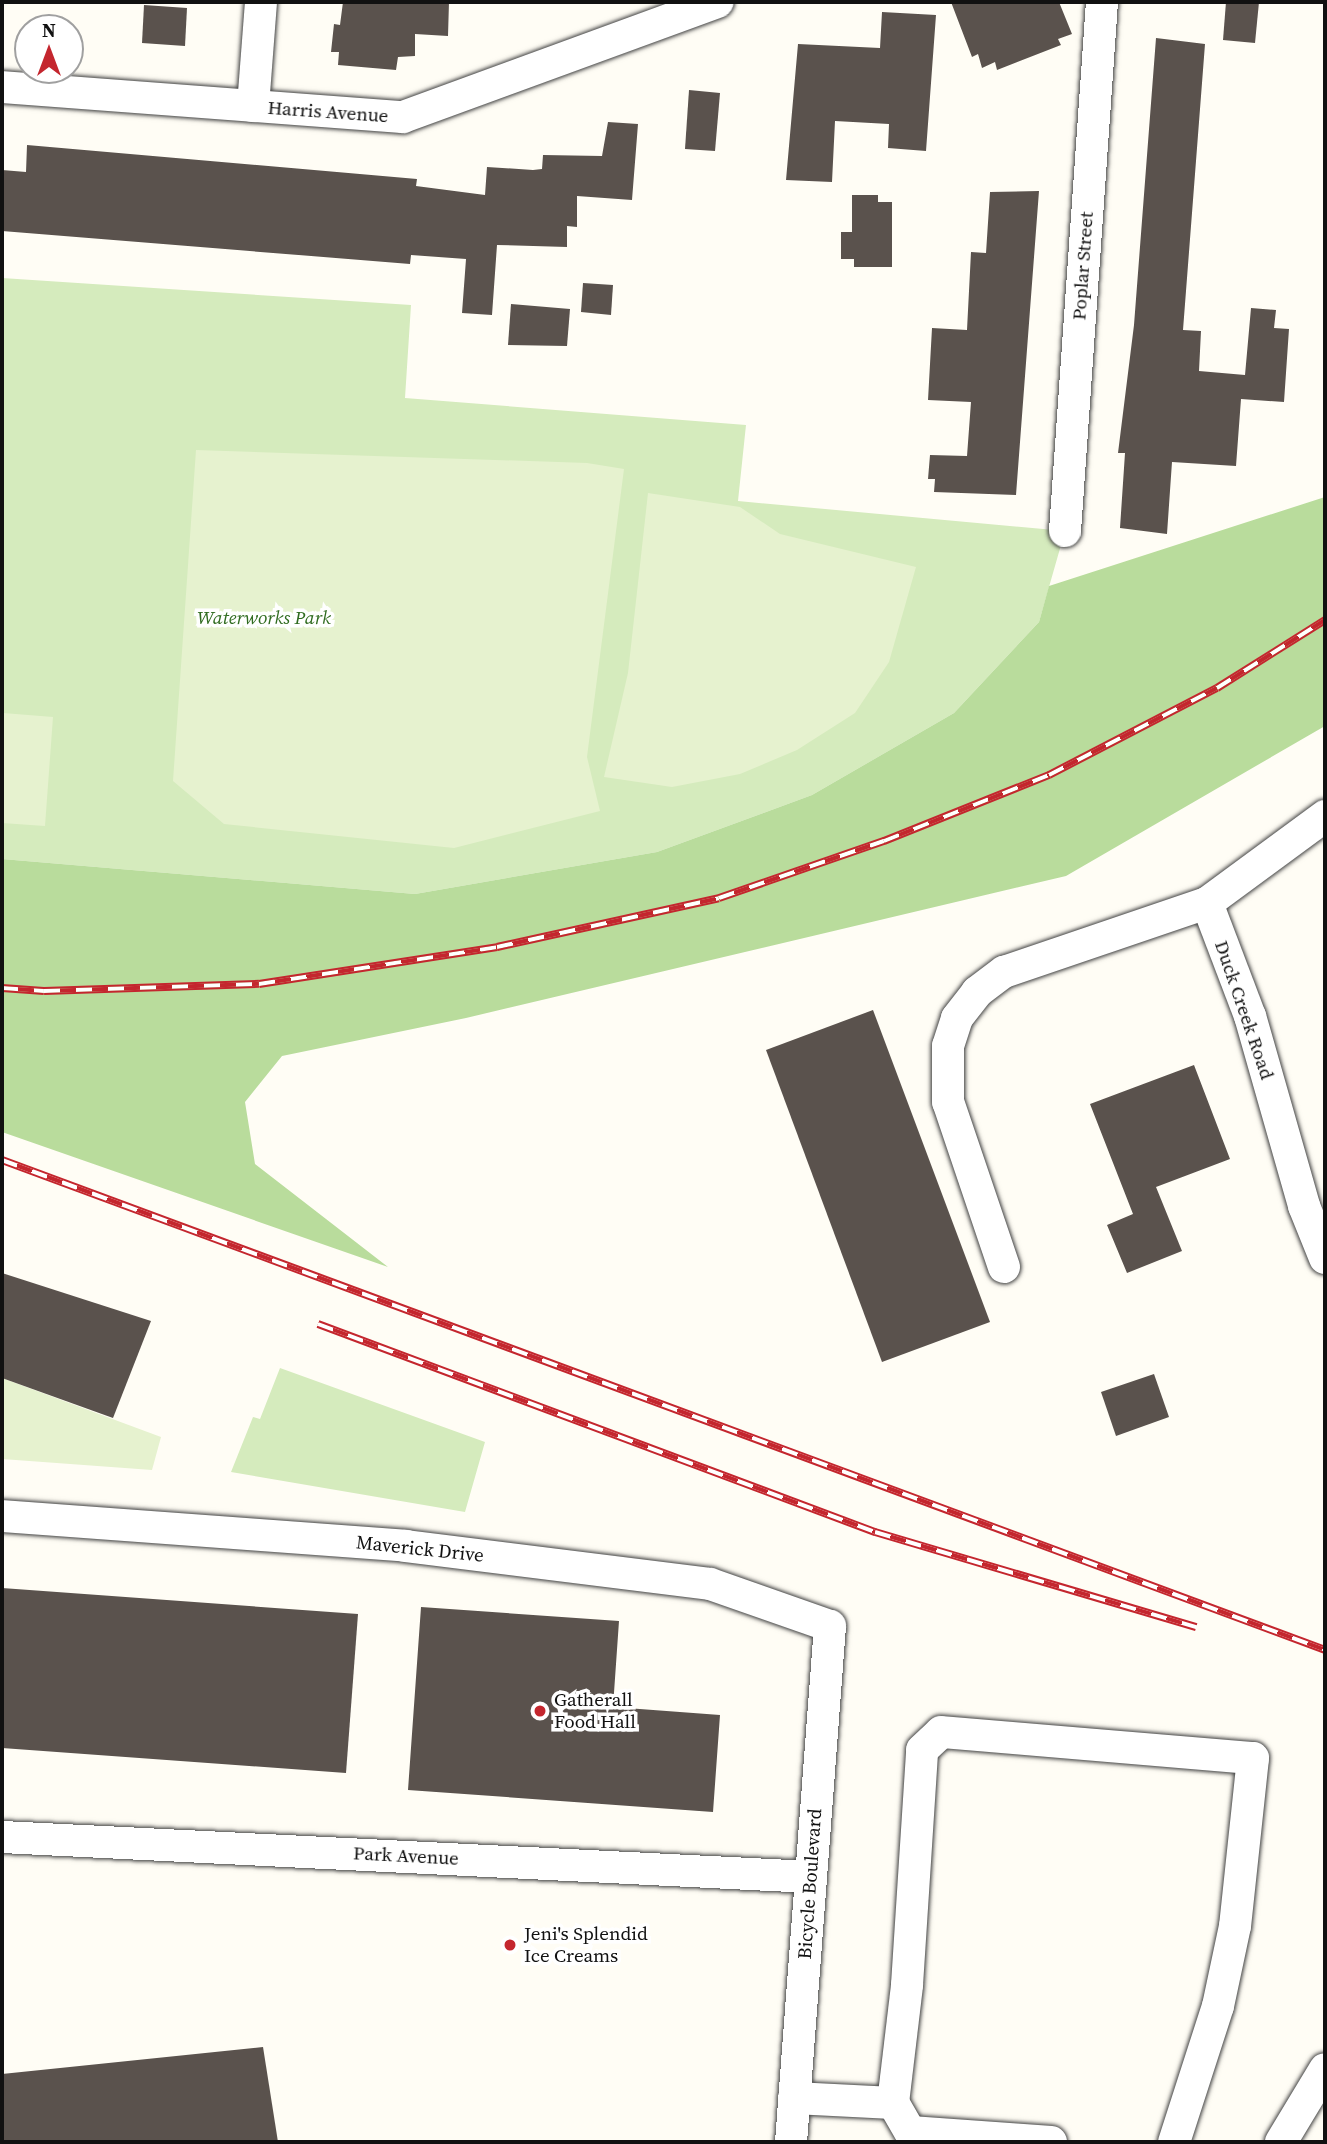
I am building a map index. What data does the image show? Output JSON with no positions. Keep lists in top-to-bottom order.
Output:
{
  "streets": {
    "street": [
      "Harris Avenue",
      "Poplar Street",
      "Duck Creek Road",
      "Maverick Drive",
      "Park Avenue",
      "Bicycle Boulevard"
    ]
  },
  "crossings": [
    ["Maverick Drive", "Bicycle Boulevard"],
    ["Park Avenue", "Bicycle Boulevard"]
  ],
  "parks": ["Waterworks Park"],
  "places": ["Gatherall Food Hall", "Jeni's Splendid Ice Creams"],
  "north": "top"
}
